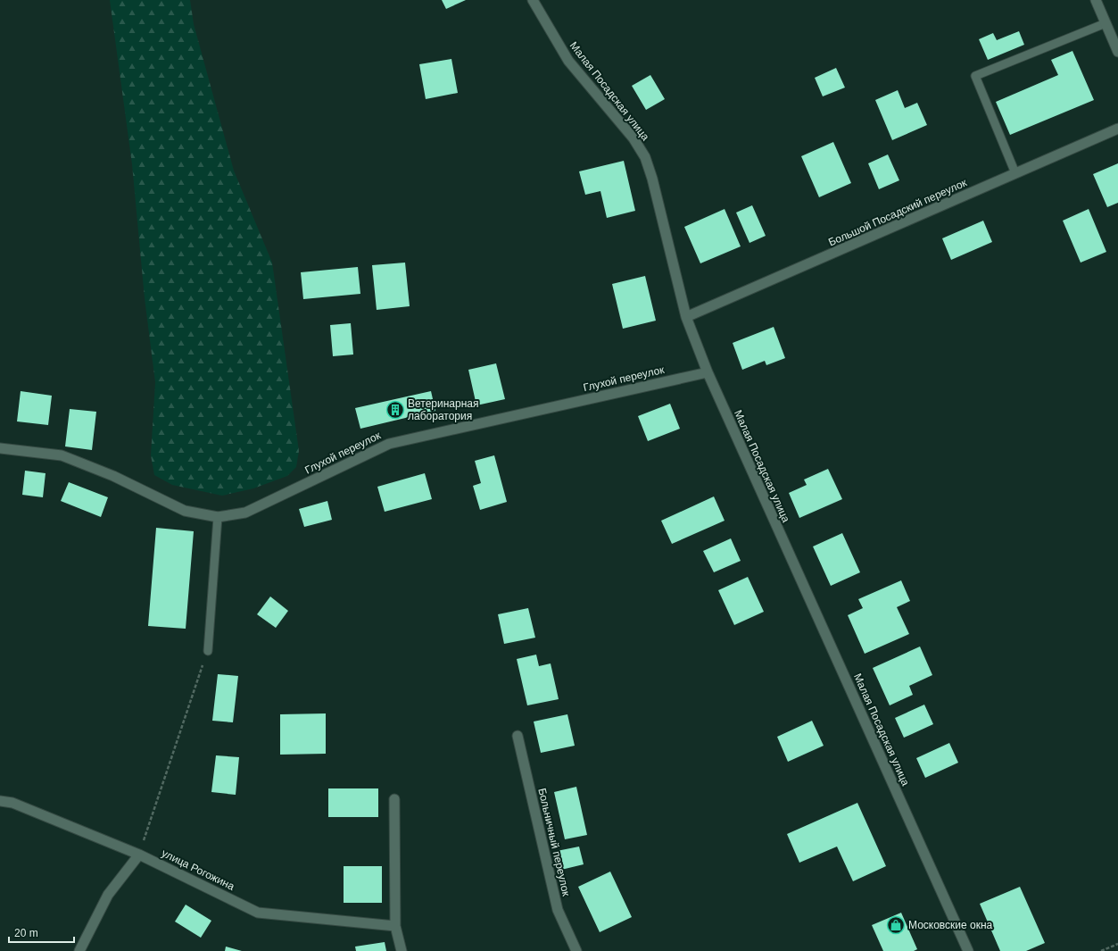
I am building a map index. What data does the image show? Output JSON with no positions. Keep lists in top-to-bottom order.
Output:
{
  "streets": {
    "street": [
      "Малая Посадская улица",
      "Большой Посадский переулок",
      "Глухой переулок",
      "Больничный переулок",
      "улица Рогожина"
    ]
  },
  "crossings": [
    ["Малая Посадская улица", "Большой Посадский переулок"],
    ["Малая Посадская улица", "Глухой переулок"]
  ],
  "places": {
    "building": ["Ветеринарная лаборатория"],
    "shop": ["Московские окна"]
  },
  "scale_bar": "20 m"
}
